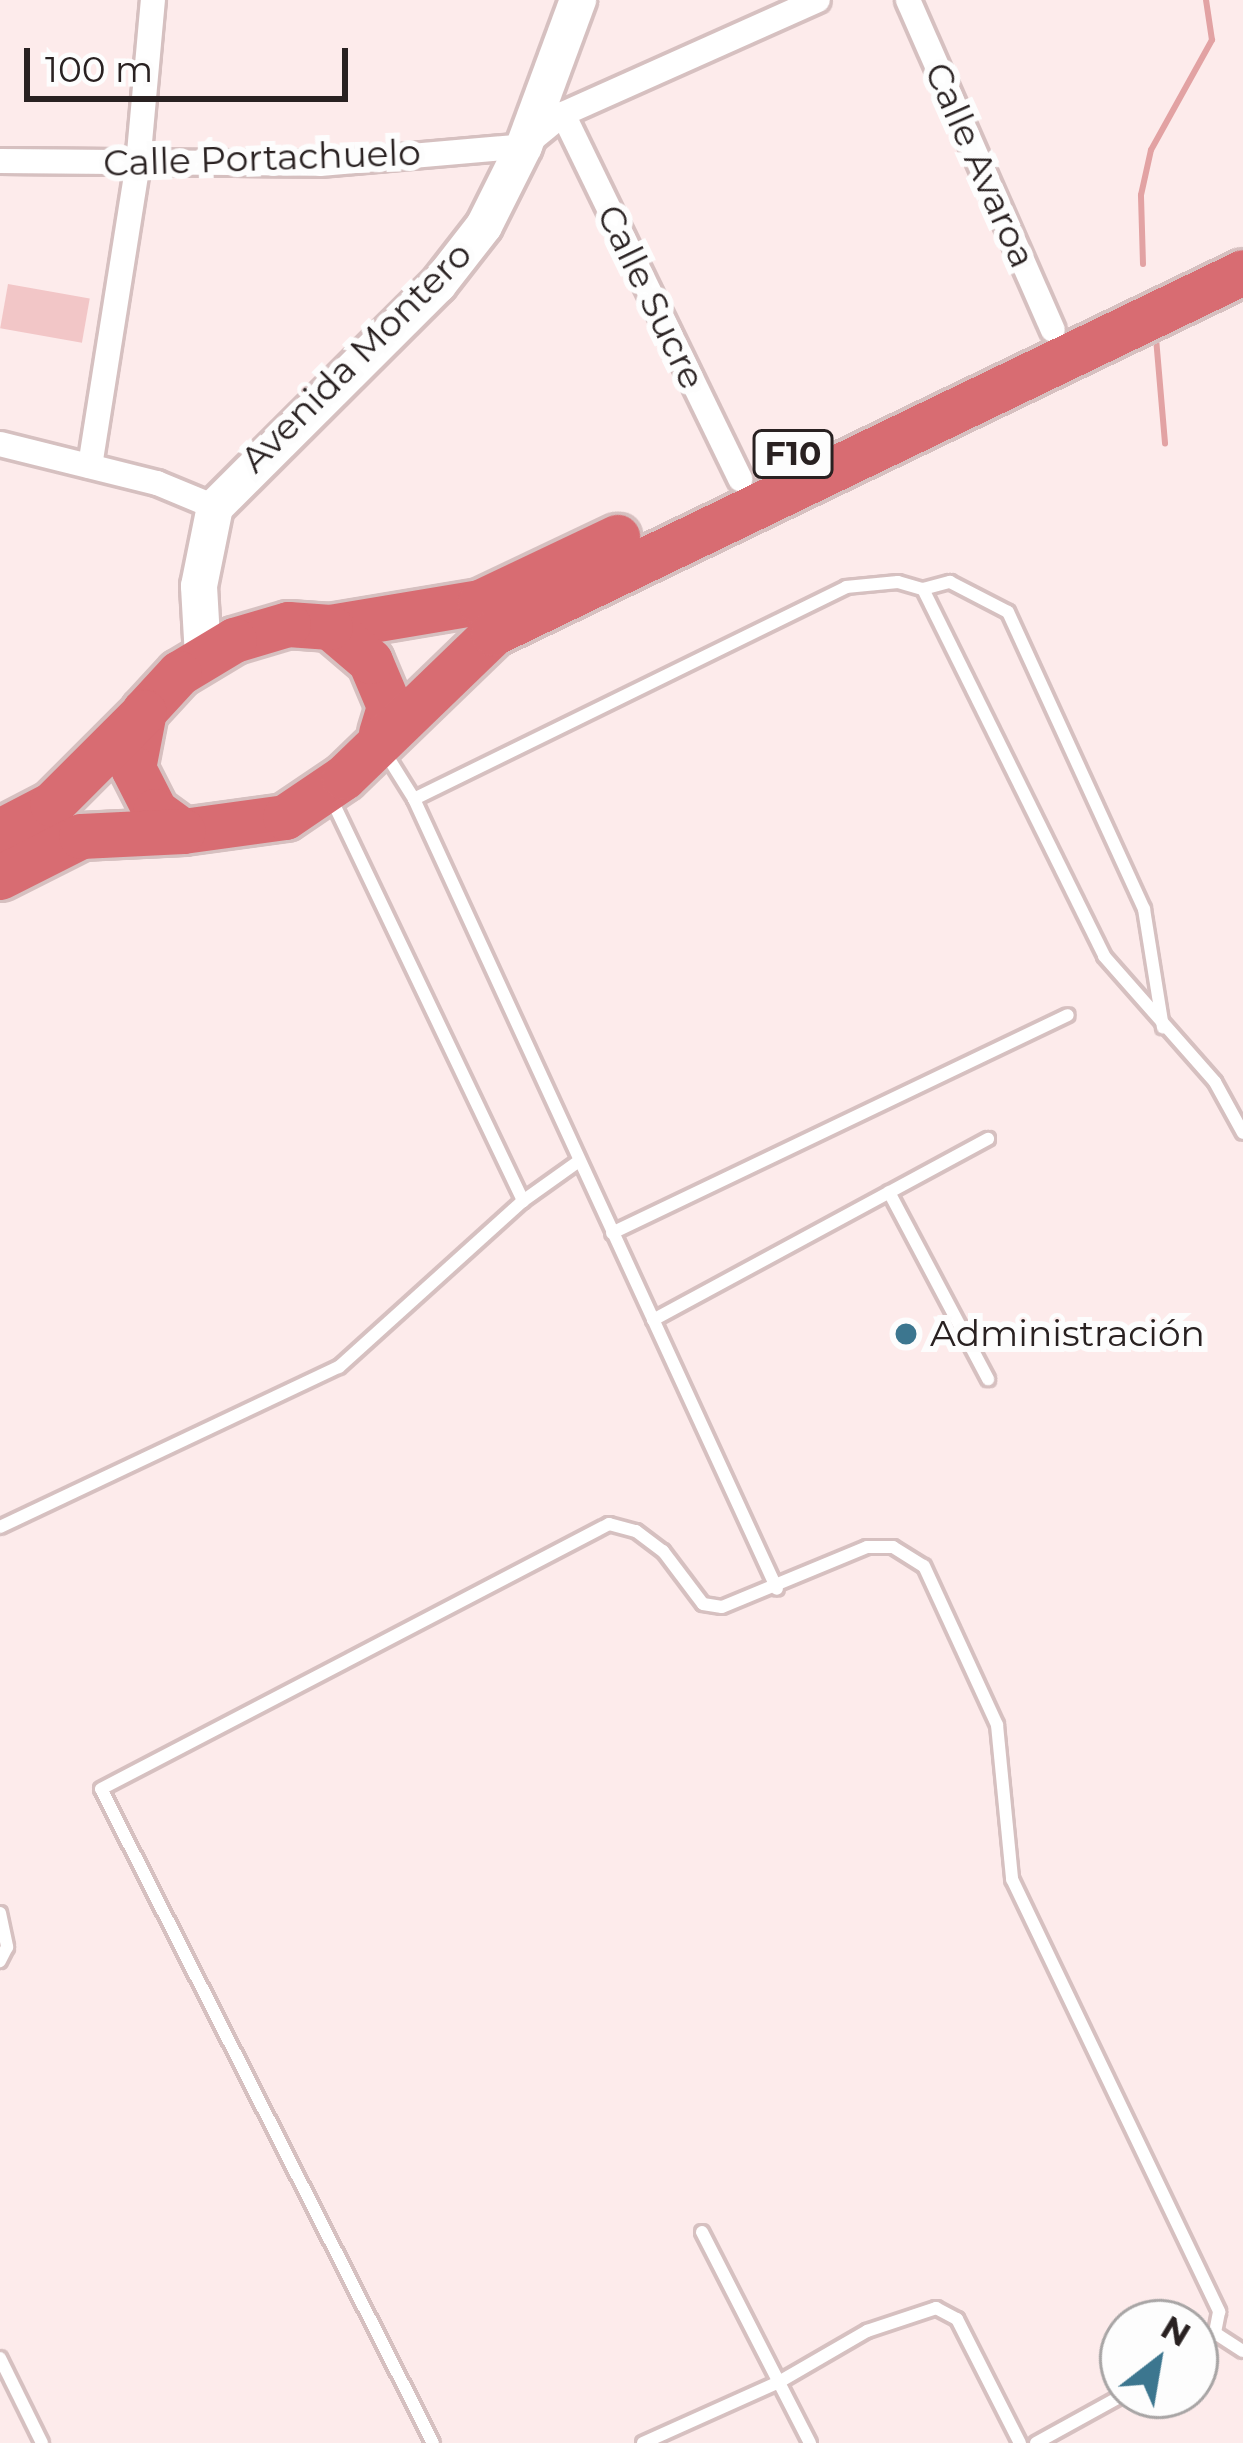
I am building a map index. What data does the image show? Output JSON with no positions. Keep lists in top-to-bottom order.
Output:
{
  "streets": {
    "highway": ["F10"],
    "street": [
      "Calle Portachuelo",
      "Calle Avaroa",
      "Calle Sucre",
      "Avenida Montero"
    ]
  },
  "crossings": [
    ["Calle Portachuelo", "Avenida Montero"],
    ["Calle Avaroa", "F10"],
    ["Calle Sucre", "F10"],
    ["Avenida Montero", "F10"]
  ],
  "places": ["Administración"],
  "scale_bar": "100 m",
  "north": "top right"
}
